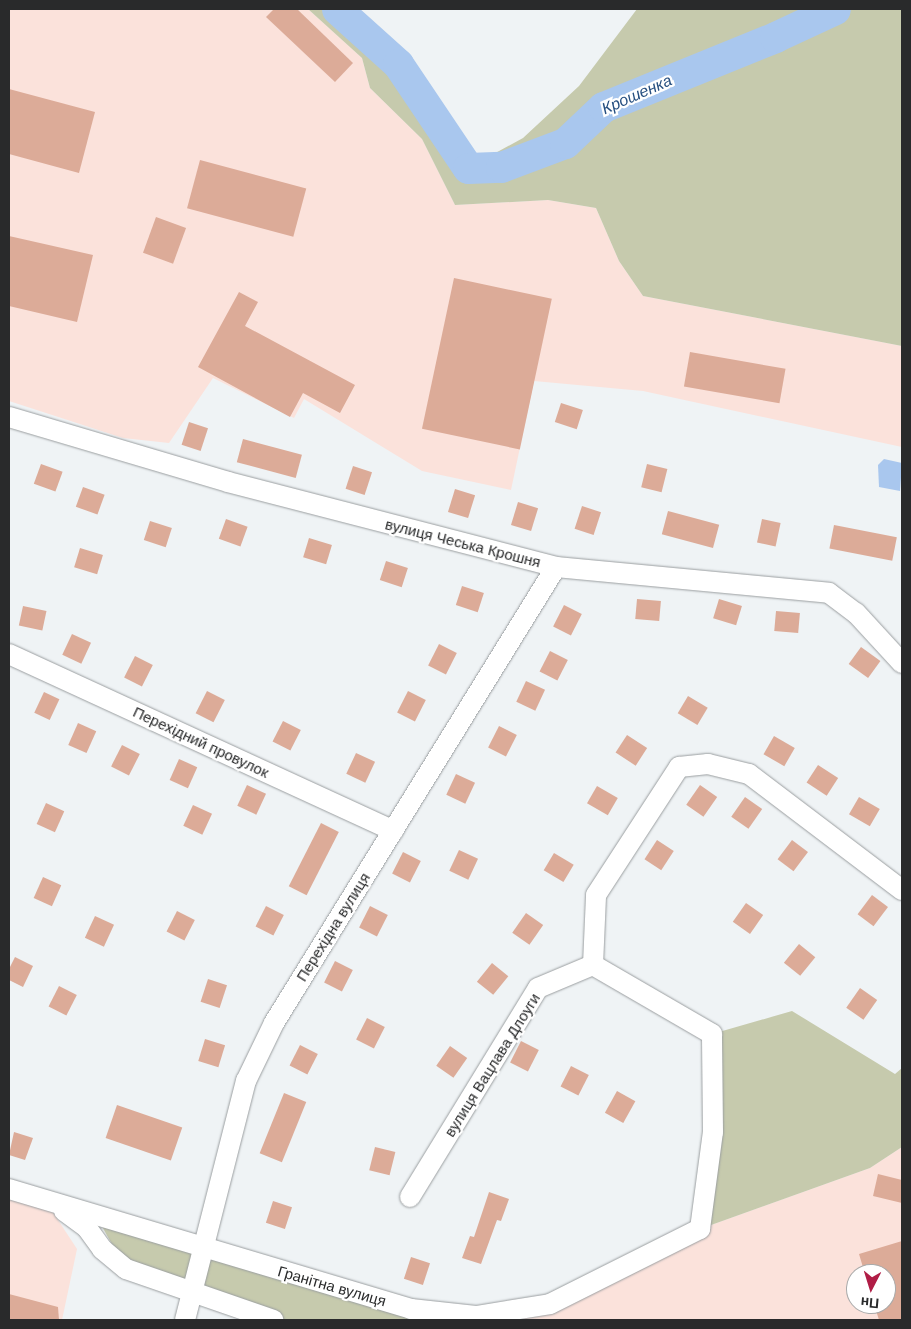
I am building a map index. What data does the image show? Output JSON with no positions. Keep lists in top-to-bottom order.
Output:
{
  "streets": {
    "street": [
      "вулиця Чеська Крошня",
      "Перехідний провулок",
      "Перехідна вулиця",
      "вулиця Вацлава Длоуги",
      "Гранітна вулиця"
    ]
  },
  "crossings": [
    ["вулиця Чеська Крошня", "Перехідна вулиця"],
    ["Перехідний провулок", "Перехідна вулиця"],
    ["Перехідна вулиця", "Гранітна вулиця"],
    ["вулиця Вацлава Длоуги", "Гранітна вулиця"]
  ],
  "water": ["Крошенка"],
  "north": "bottom"
}
